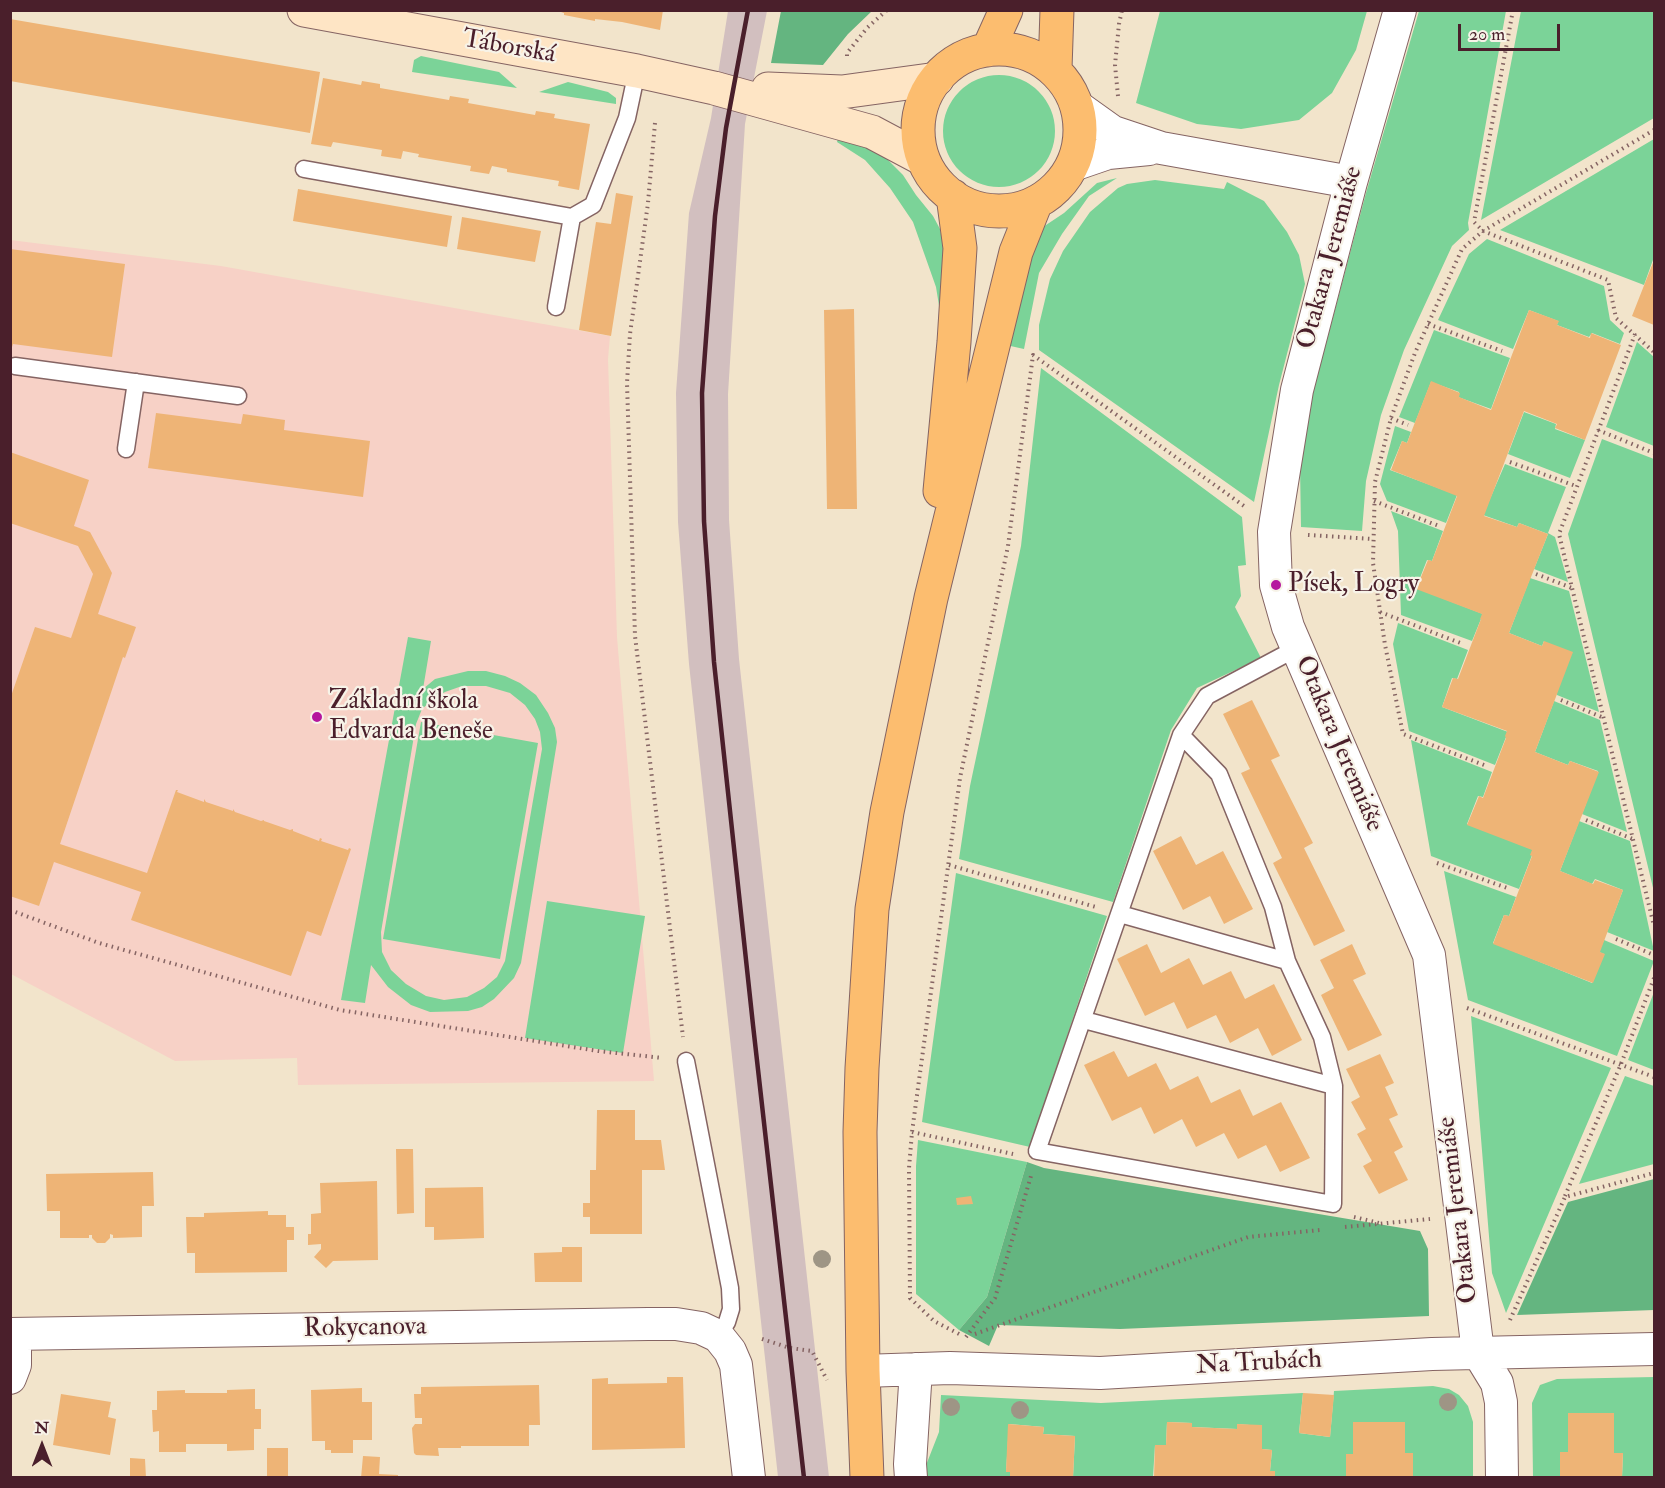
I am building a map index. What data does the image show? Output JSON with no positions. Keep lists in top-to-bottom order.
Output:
{
  "streets": {
    "main road": ["Táborská"],
    "street": ["Otakara Jeremiáše", "Rokycanova", "Na Trubách"]
  },
  "crossings": [
    ["Otakara Jeremiáše", "Na Trubách"]
  ],
  "places": ["Písek, Logry", "Základní škola Edvarda Beneše"],
  "scale_bar": "20 m",
  "north": "top"
}
